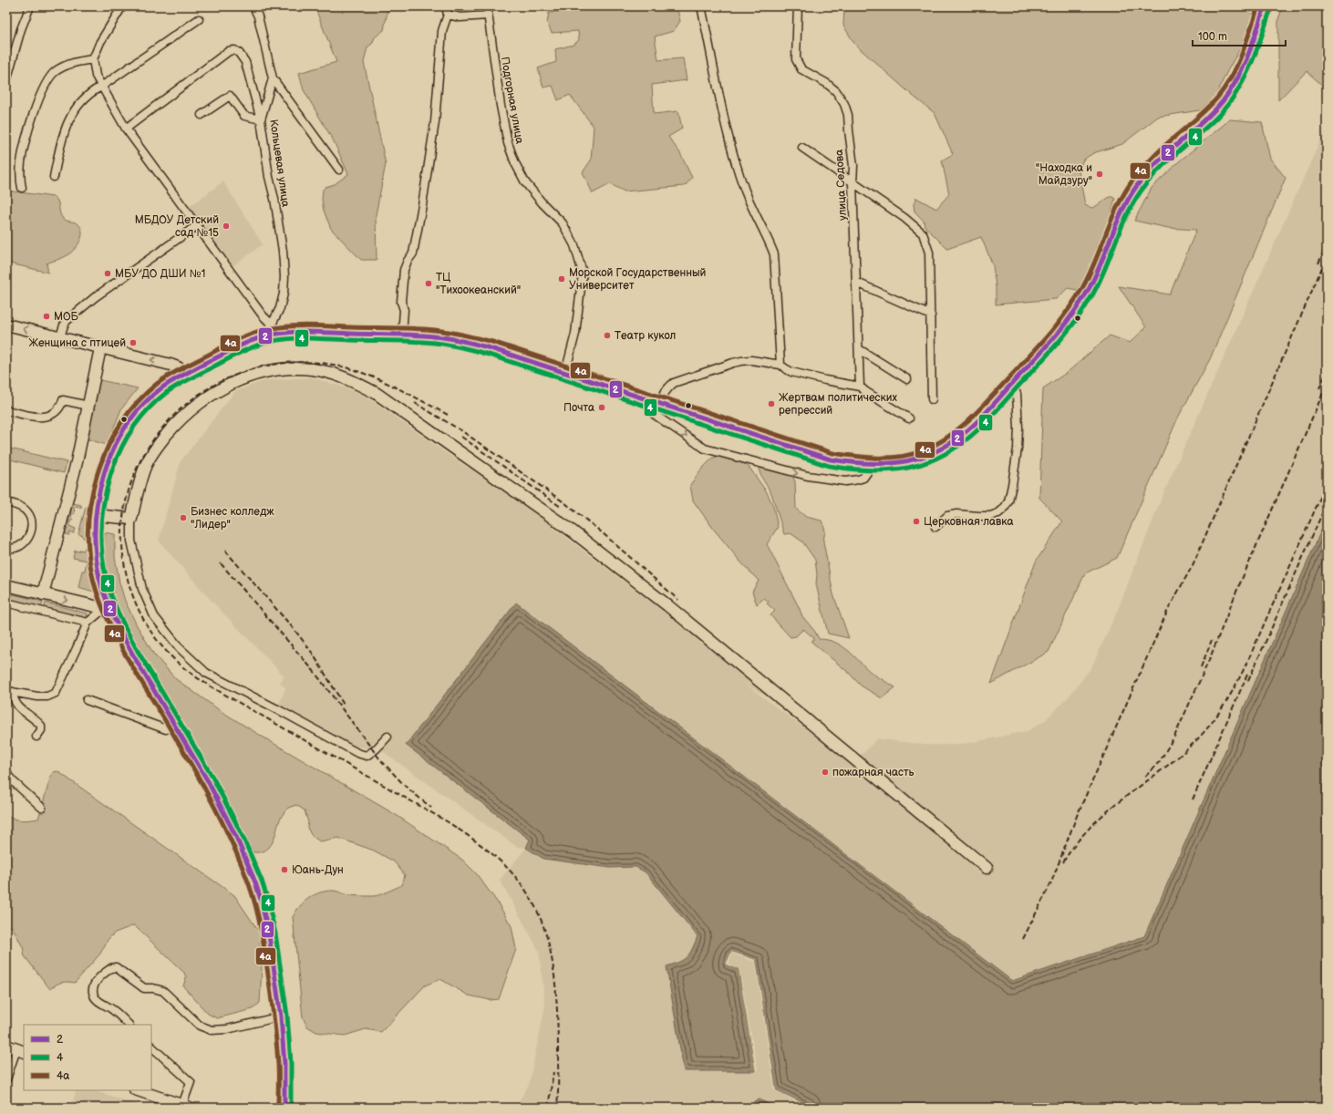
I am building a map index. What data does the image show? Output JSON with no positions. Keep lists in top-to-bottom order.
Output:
{
  "streets": {
    "street": ["Подгорная улица", "Кольцевая улица", "улица Седова"]
  },
  "places": [
    "\"Находка и Майдзуру\"",
    "МБДОУ Детский сад №15",
    "МБУ ДО ДШИ №1",
    "Морской Государственный Университет",
    "ТЦ \"Тихоокеанский\"",
    "МОБ",
    "Театр кукол",
    "Женщина с птицей",
    "Жертвам политических репрессий",
    "Почта",
    "Бизнес колледж \"Лидер\"",
    "Церковная лавка",
    "пожарная часть",
    "Юань-Дун"
  ],
  "lines": ["transit line 2", "transit line 4а", "transit line 4"],
  "legend": ["2", "4", "4а"],
  "scale_bar": "100 m"
}
